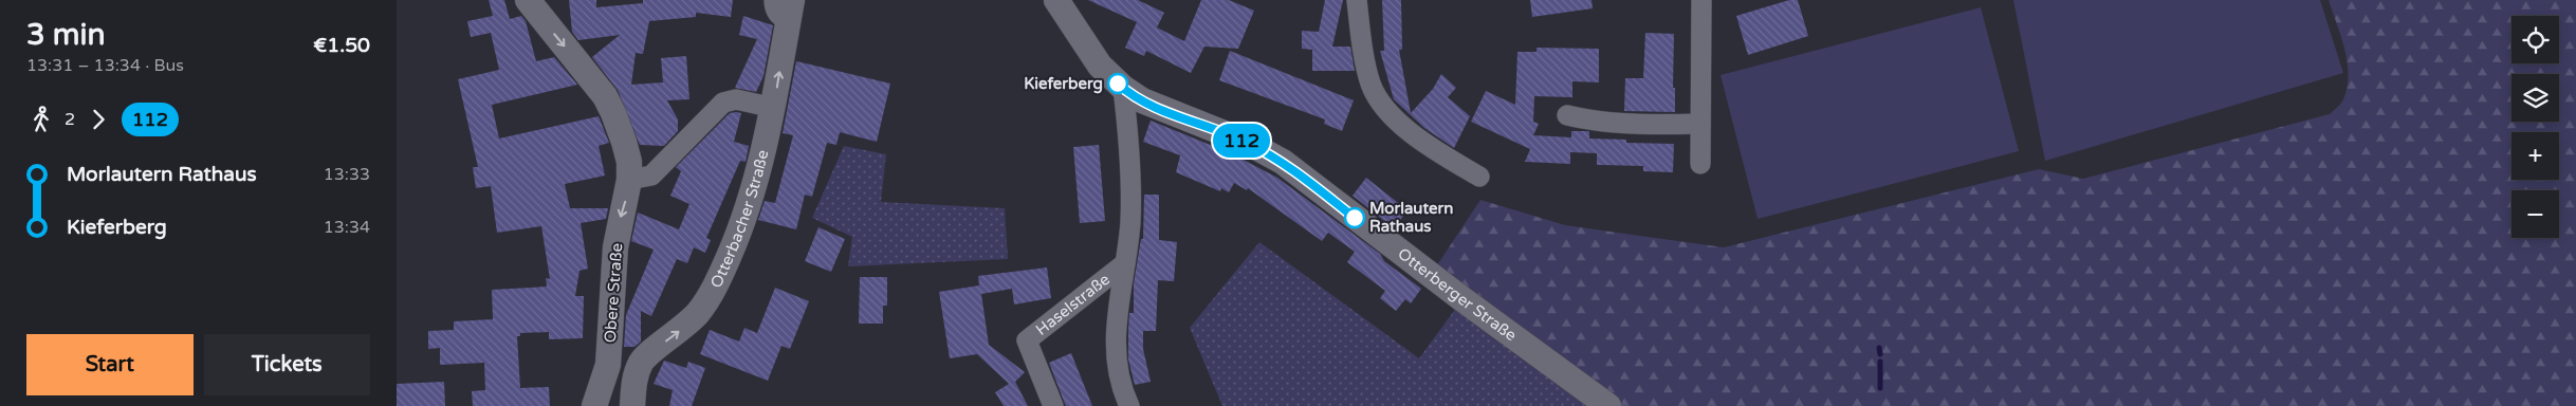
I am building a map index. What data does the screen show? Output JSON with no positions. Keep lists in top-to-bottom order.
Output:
{
  "streets": {
    "street": [
      "Otterbacher Straße",
      "Obere Straße",
      "Otterberger Straße",
      "Haselstraße"
    ]
  },
  "crossings": [
    ["Otterberger Straße", "Haselstraße"]
  ],
  "one_way": ["Otterbacher Straße", "Obere Straße"],
  "places": ["Kieferberg", "Morlautern Rathaus"],
  "lines": ["bus line 112"],
  "page": {
    "heading": ["3 min", "13:31 – 13:34 · Bus", "€1.50"],
    "on_map": "112",
    "map_buttons": ["+", "−"],
    "legs": ["2", "112"],
    "list": [
      {
        "name": "Morlautern Rathaus",
        "value": "13:33"
      },
      {
        "name": "Kieferberg",
        "value": "13:34"
      }
    ],
    "buttons": ["Start", "Tickets"]
  }
}
